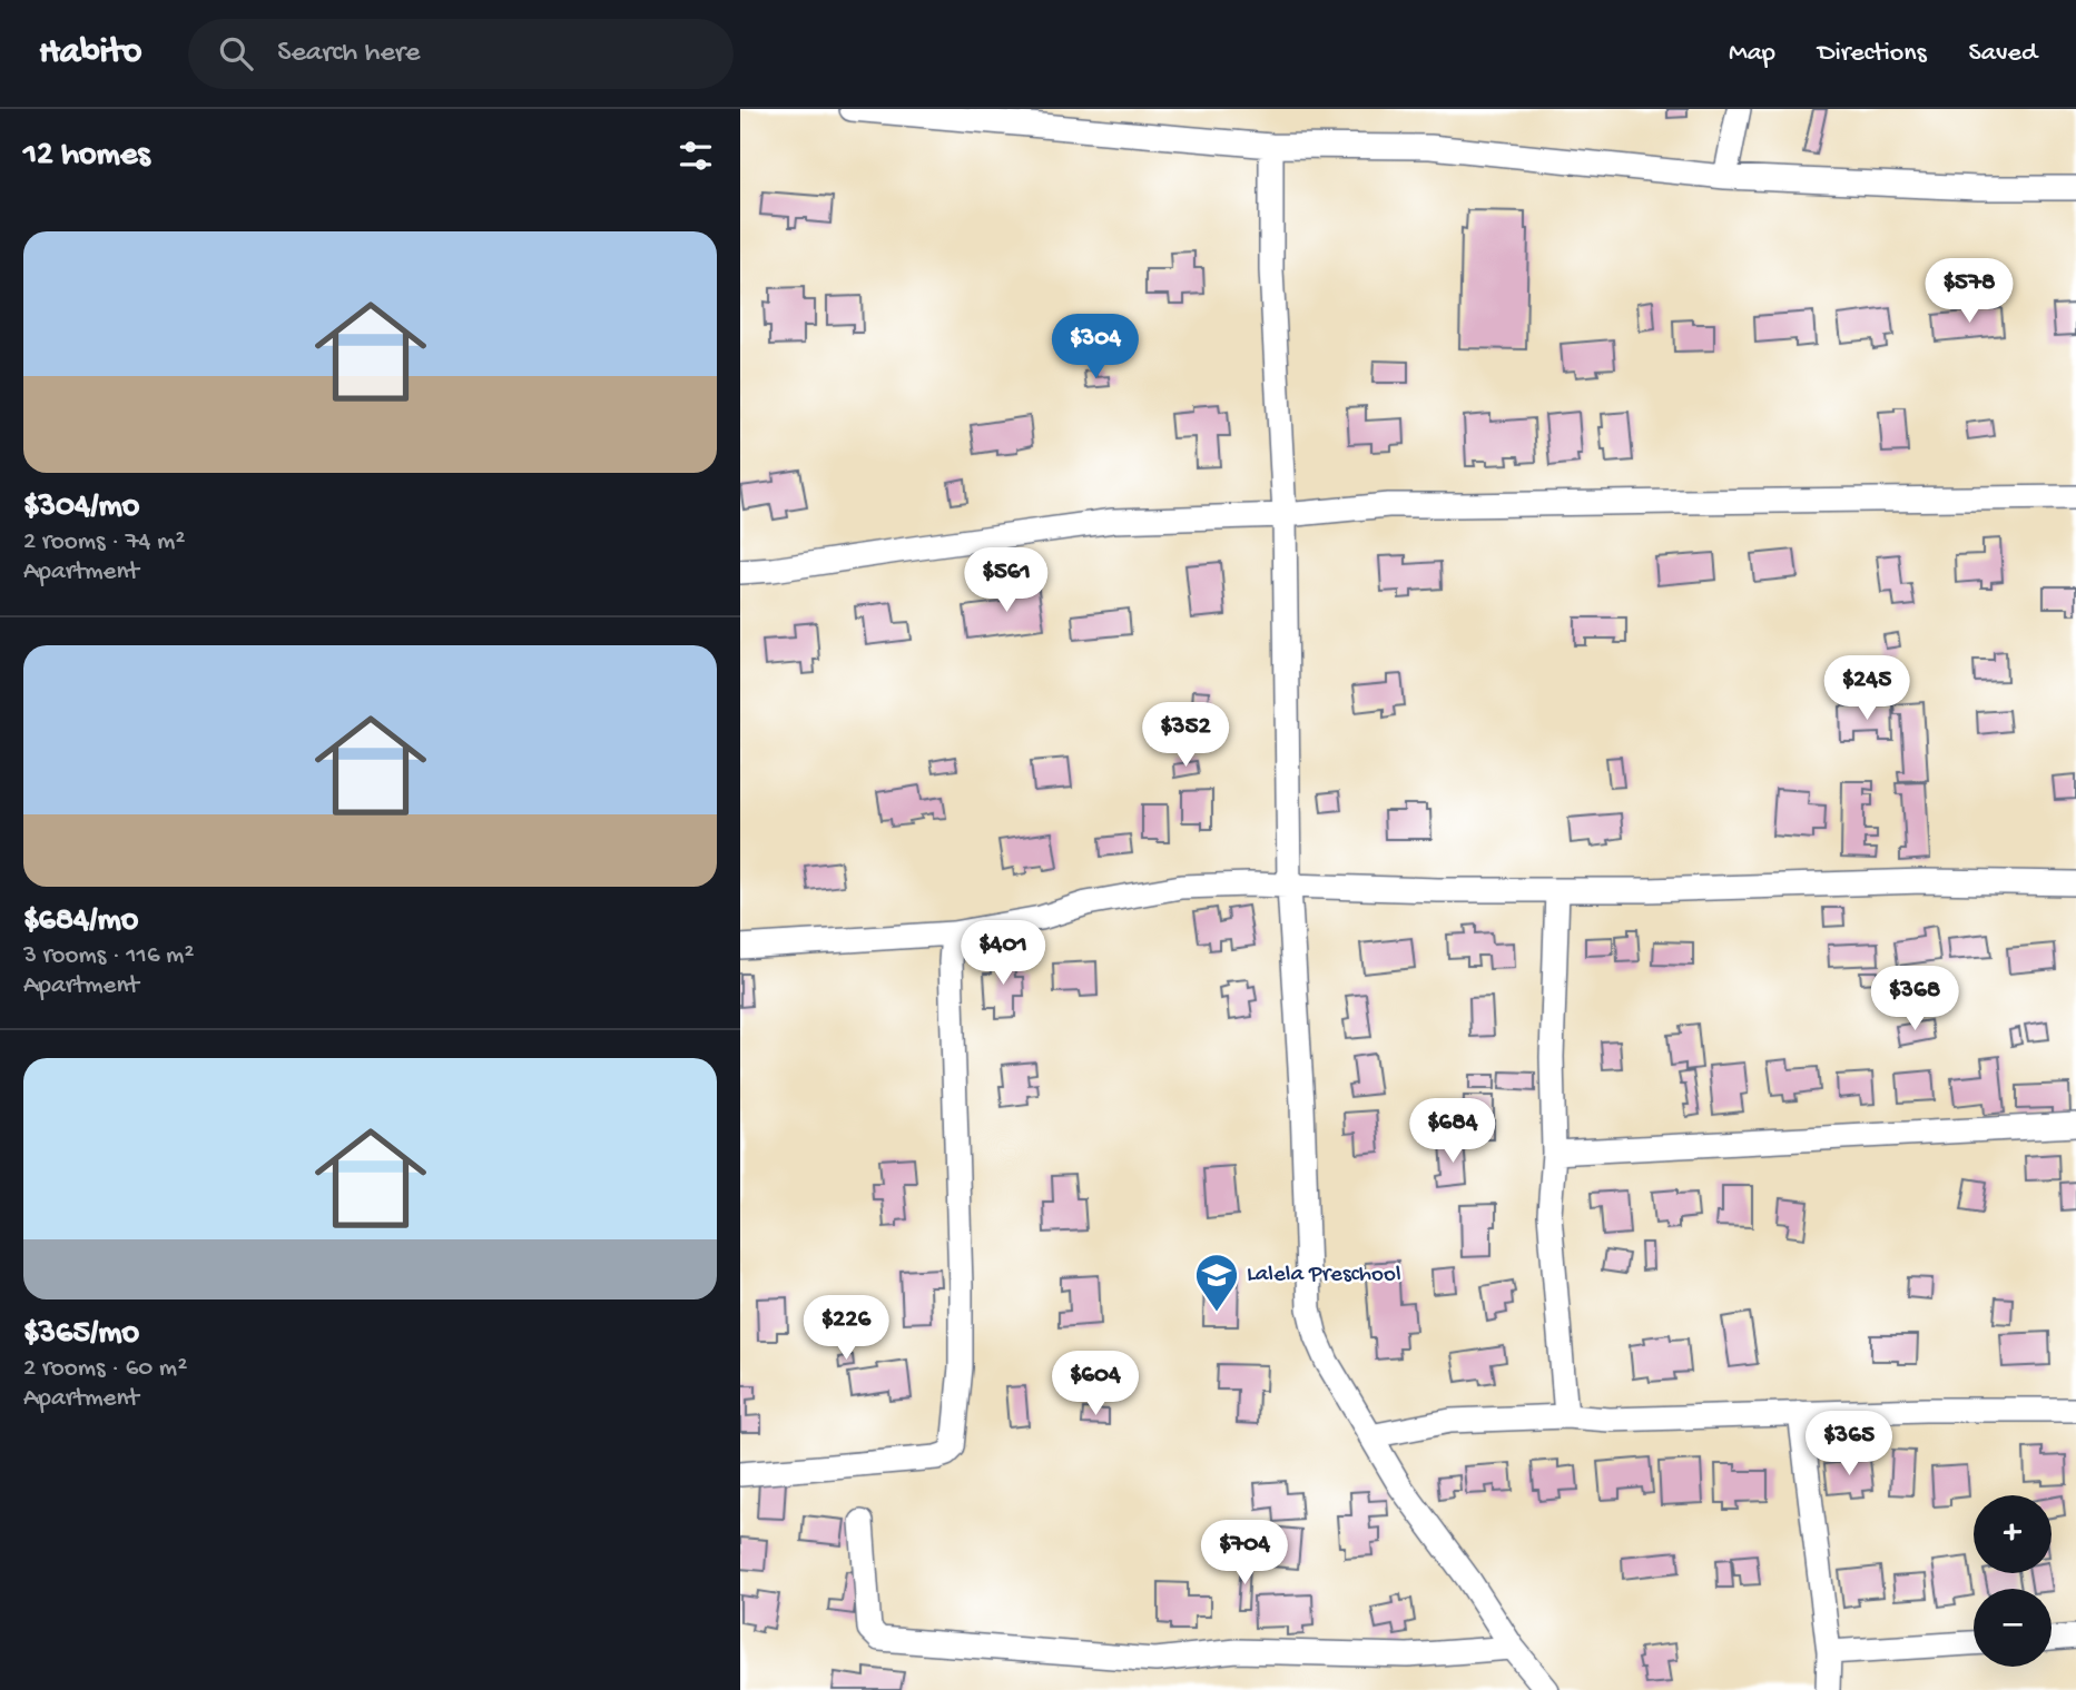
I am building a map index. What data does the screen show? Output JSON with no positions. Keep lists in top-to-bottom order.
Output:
{
  "places": {
    "school or university": ["Lalela Preschool"]
  },
  "page": {
    "header": "Habito",
    "search": "Search here",
    "nav": ["Map", "Directions", "Saved"],
    "heading": "12 homes",
    "list": [
      {
        "name": "$304/mo",
        "note": "2 rooms · 74 m² · Apartment"
      },
      {
        "name": "$684/mo",
        "note": "3 rooms · 116 m² · Apartment"
      },
      {
        "name": "$365/mo",
        "note": "2 rooms · 60 m² · Apartment"
      }
    ],
    "price": [
      "$578",
      "$304",
      "$561",
      "$245",
      "$352",
      "$401",
      "$368",
      "$684",
      "$226",
      "$604",
      "$365",
      "$704"
    ],
    "map_buttons": ["+", "−"]
  }
}
